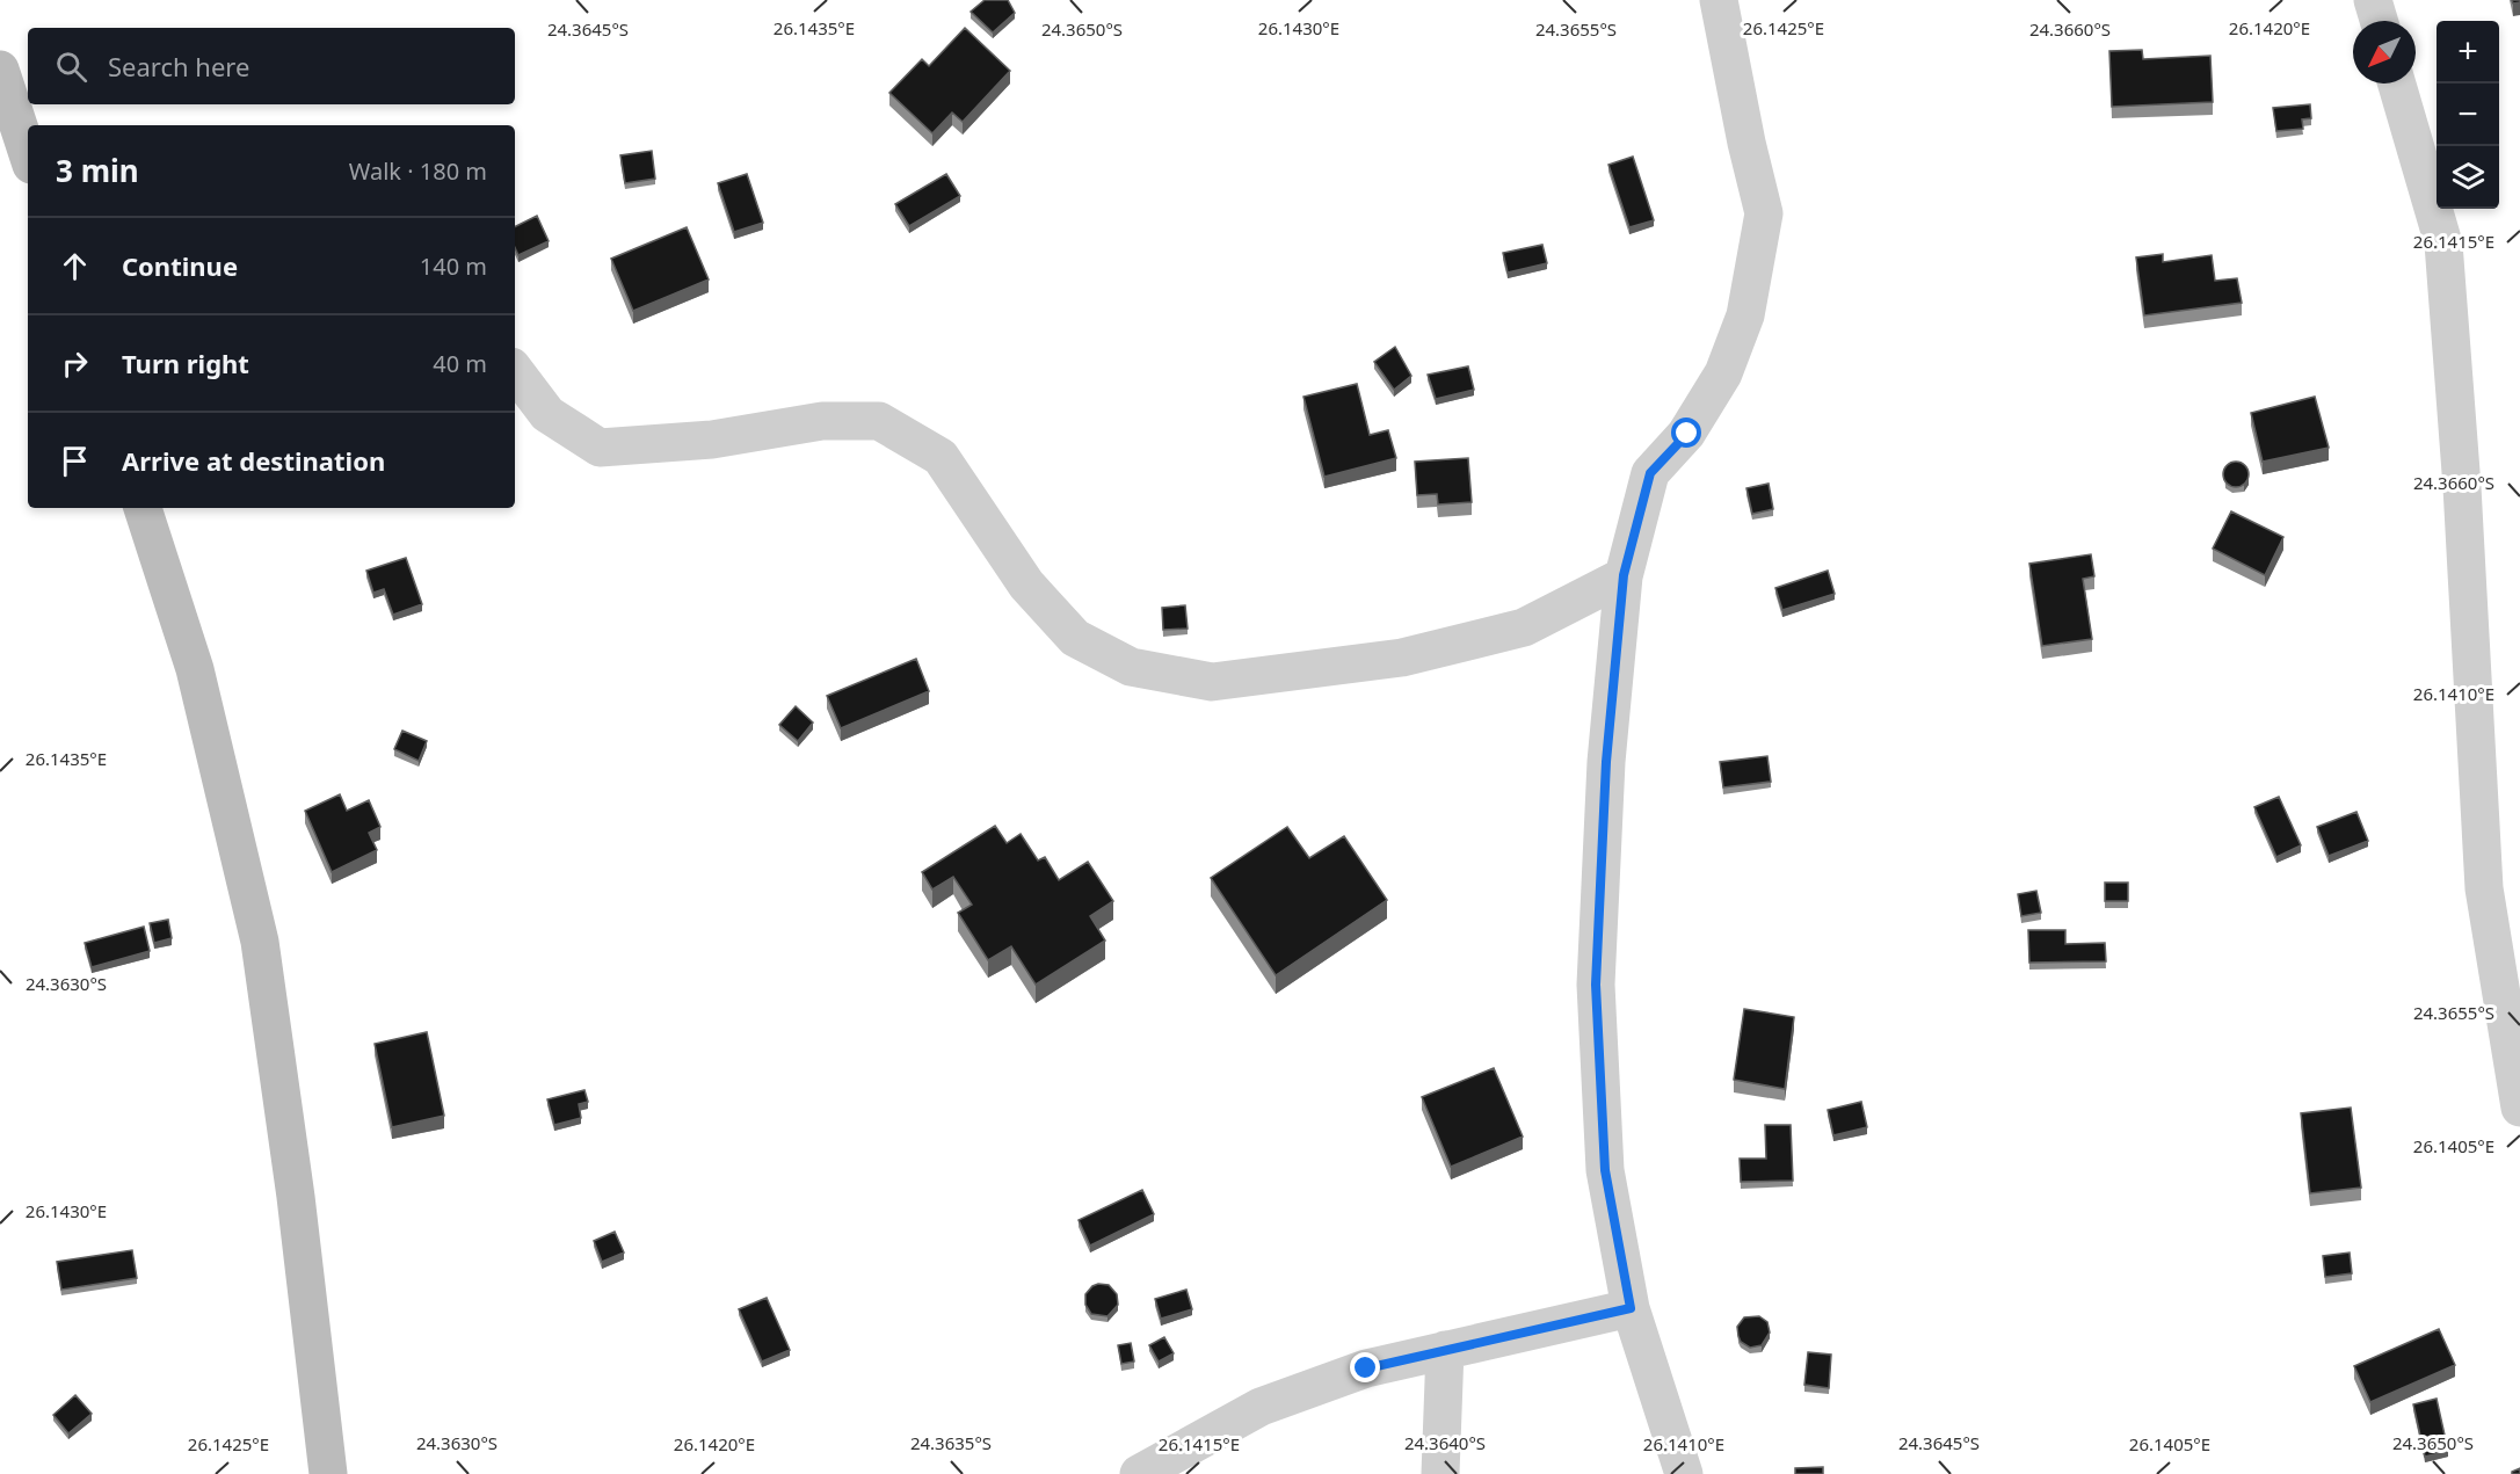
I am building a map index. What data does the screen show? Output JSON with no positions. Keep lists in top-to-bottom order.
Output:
{
  "north": "bottom left",
  "page": {
    "map_buttons": ["+", "−"],
    "search": "Search here",
    "heading": ["3 min", "Walk · 180 m"],
    "list": [
      ["Continue", "140 m"],
      ["Turn right", "40 m"],
      "Arrive at destination"
    ]
  },
  "coordinates": [
    "26.1435°E",
    "26.1430°E",
    "26.1425°E",
    "26.1420°E",
    "24.3650°S",
    "24.3655°S",
    "24.3660°S",
    "24.3645°S",
    "26.1415°E",
    "26.1410°E",
    "24.3630°S",
    "26.1405°E",
    "24.3635°S",
    "24.3640°S"
  ]
}
